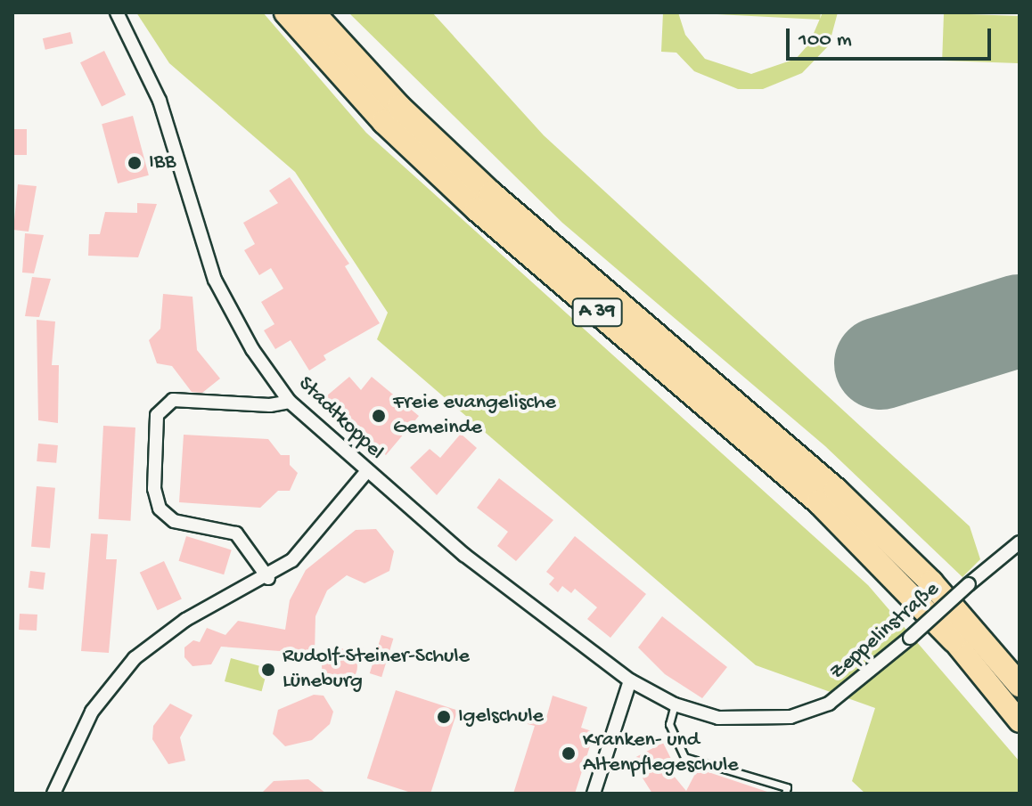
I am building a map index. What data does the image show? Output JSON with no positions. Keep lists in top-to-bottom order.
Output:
{
  "streets": {
    "highway": ["A 39"],
    "street": ["Stadtkoppel", "Zeppelinstraße"]
  },
  "crossings": [
    ["Stadtkoppel", "Zeppelinstraße"]
  ],
  "places": [
    "IBB",
    "Freie evangelische Gemeinde",
    "Rudolf-Steiner-Schule Lüneburg",
    "Igelschule",
    "Kranken- und Altenpflegeschule"
  ],
  "scale_bar": "100 m"
}
